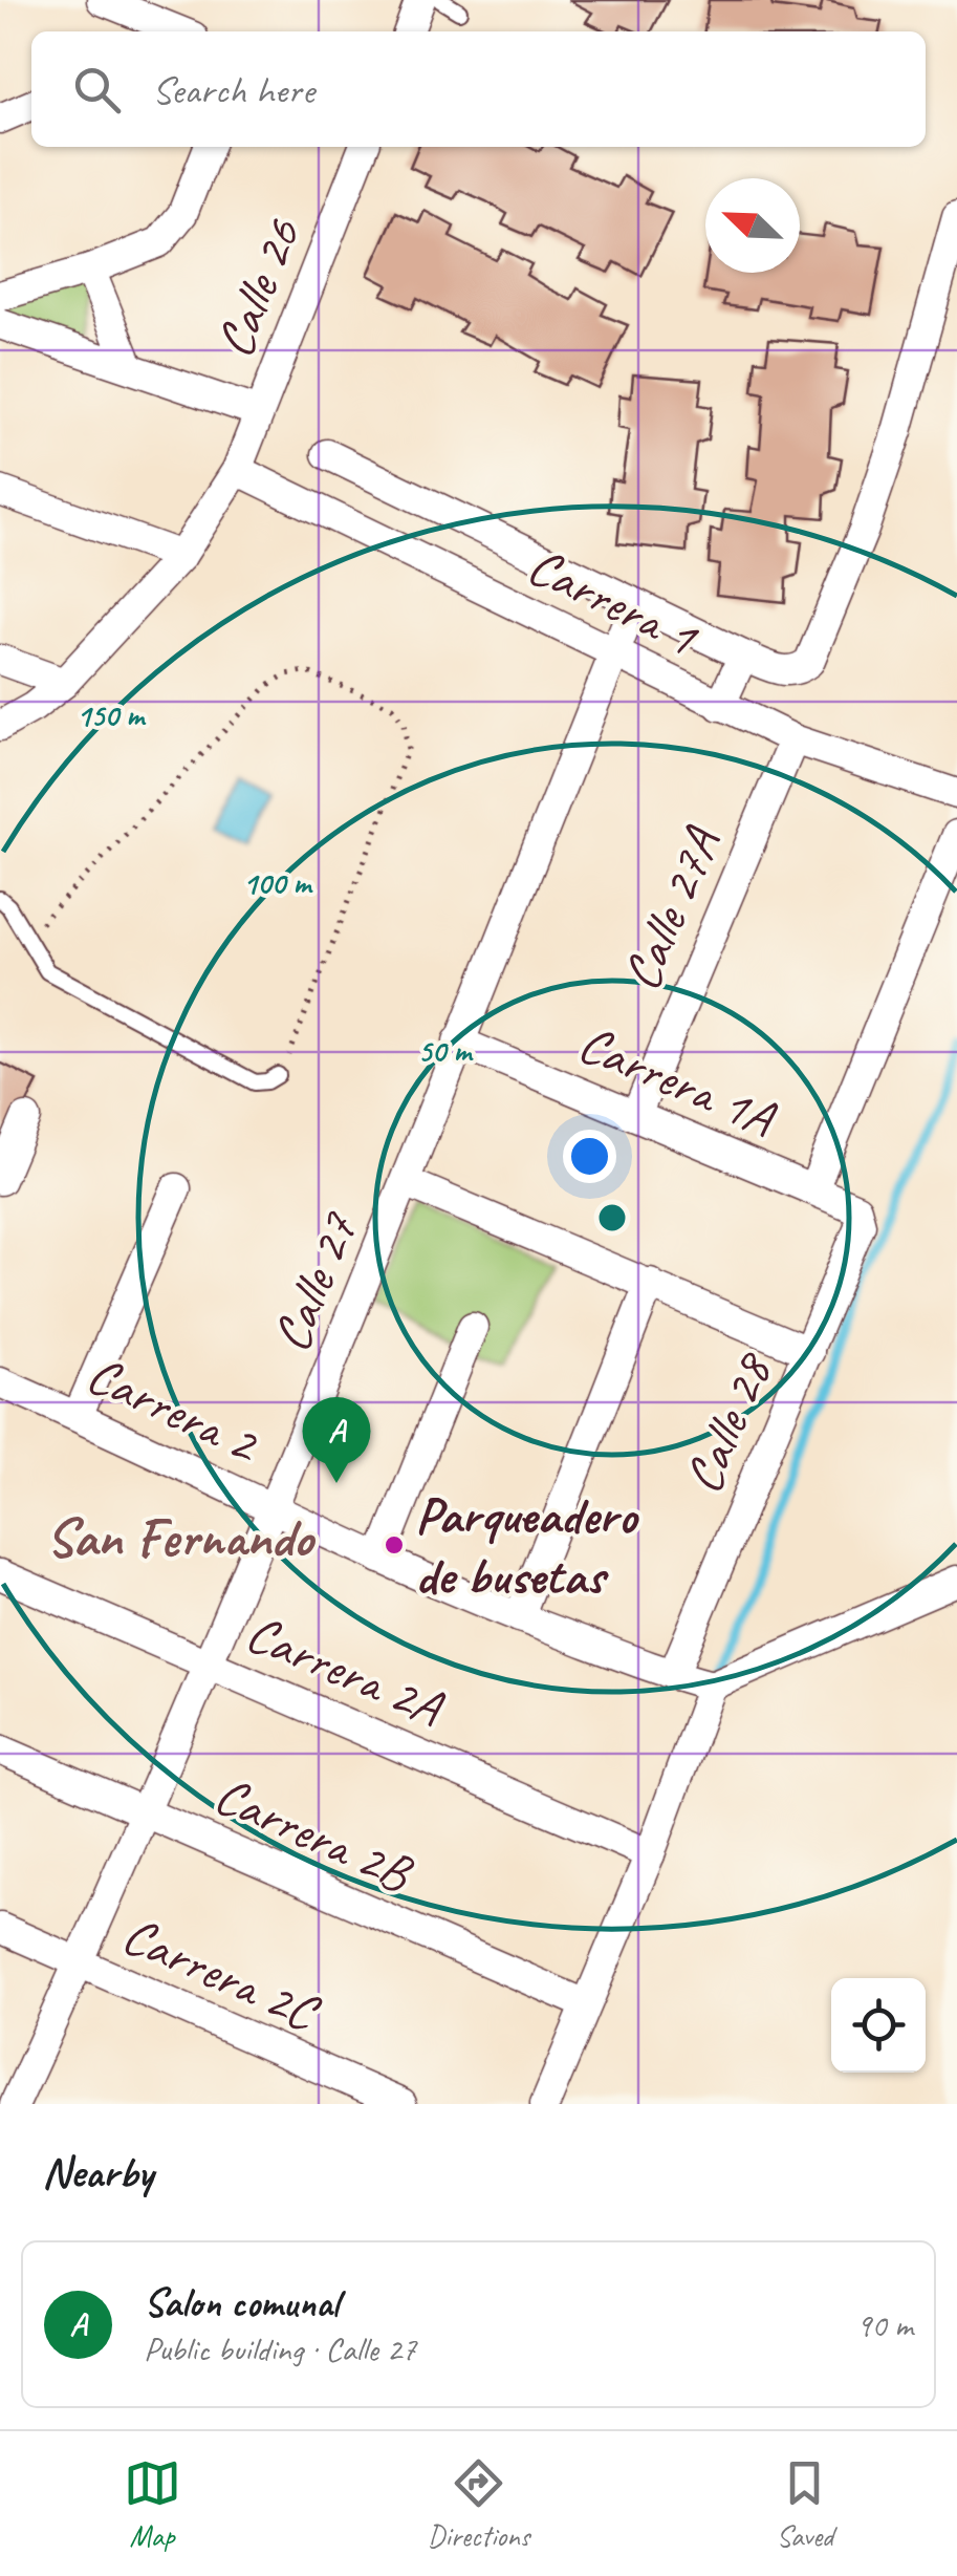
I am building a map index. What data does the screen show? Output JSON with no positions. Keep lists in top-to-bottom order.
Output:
{
  "streets": {
    "street": [
      "Calle 26",
      "Carrera 1",
      "Calle 27A",
      "Carrera 1A",
      "Calle 27",
      "Carrera 2",
      "Calle 28",
      "Carrera 2A",
      "Carrera 2B",
      "Carrera 2C"
    ]
  },
  "crossings": [
    ["Calle 26", "Carrera 1"],
    ["Carrera 1", "Calle 27A"],
    ["Carrera 1", "Calle 27"],
    ["Calle 27A", "Carrera 1A"],
    ["Carrera 1A", "Calle 27"],
    ["Carrera 1A", "Calle 28"],
    ["Calle 27", "Carrera 2"],
    ["Calle 27", "Carrera 2A"],
    ["Calle 27", "Carrera 2B"],
    ["Calle 27", "Carrera 2C"],
    ["Carrera 2", "Calle 28"]
  ],
  "districts": ["San Fernando"],
  "places": ["Parqueadero de busetas"],
  "north": "top left",
  "page": {
    "search": "Search here",
    "pins": "A",
    "heading": "Nearby",
    "list": [
      {
        "mark": "A",
        "name": "Salon comunal",
        "note": "Public building · Calle 27",
        "value": "90 m"
      }
    ],
    "nav": ["Map", "Directions", "Saved"]
  },
  "rings": ["150 m", "100 m", "50 m"]
}
